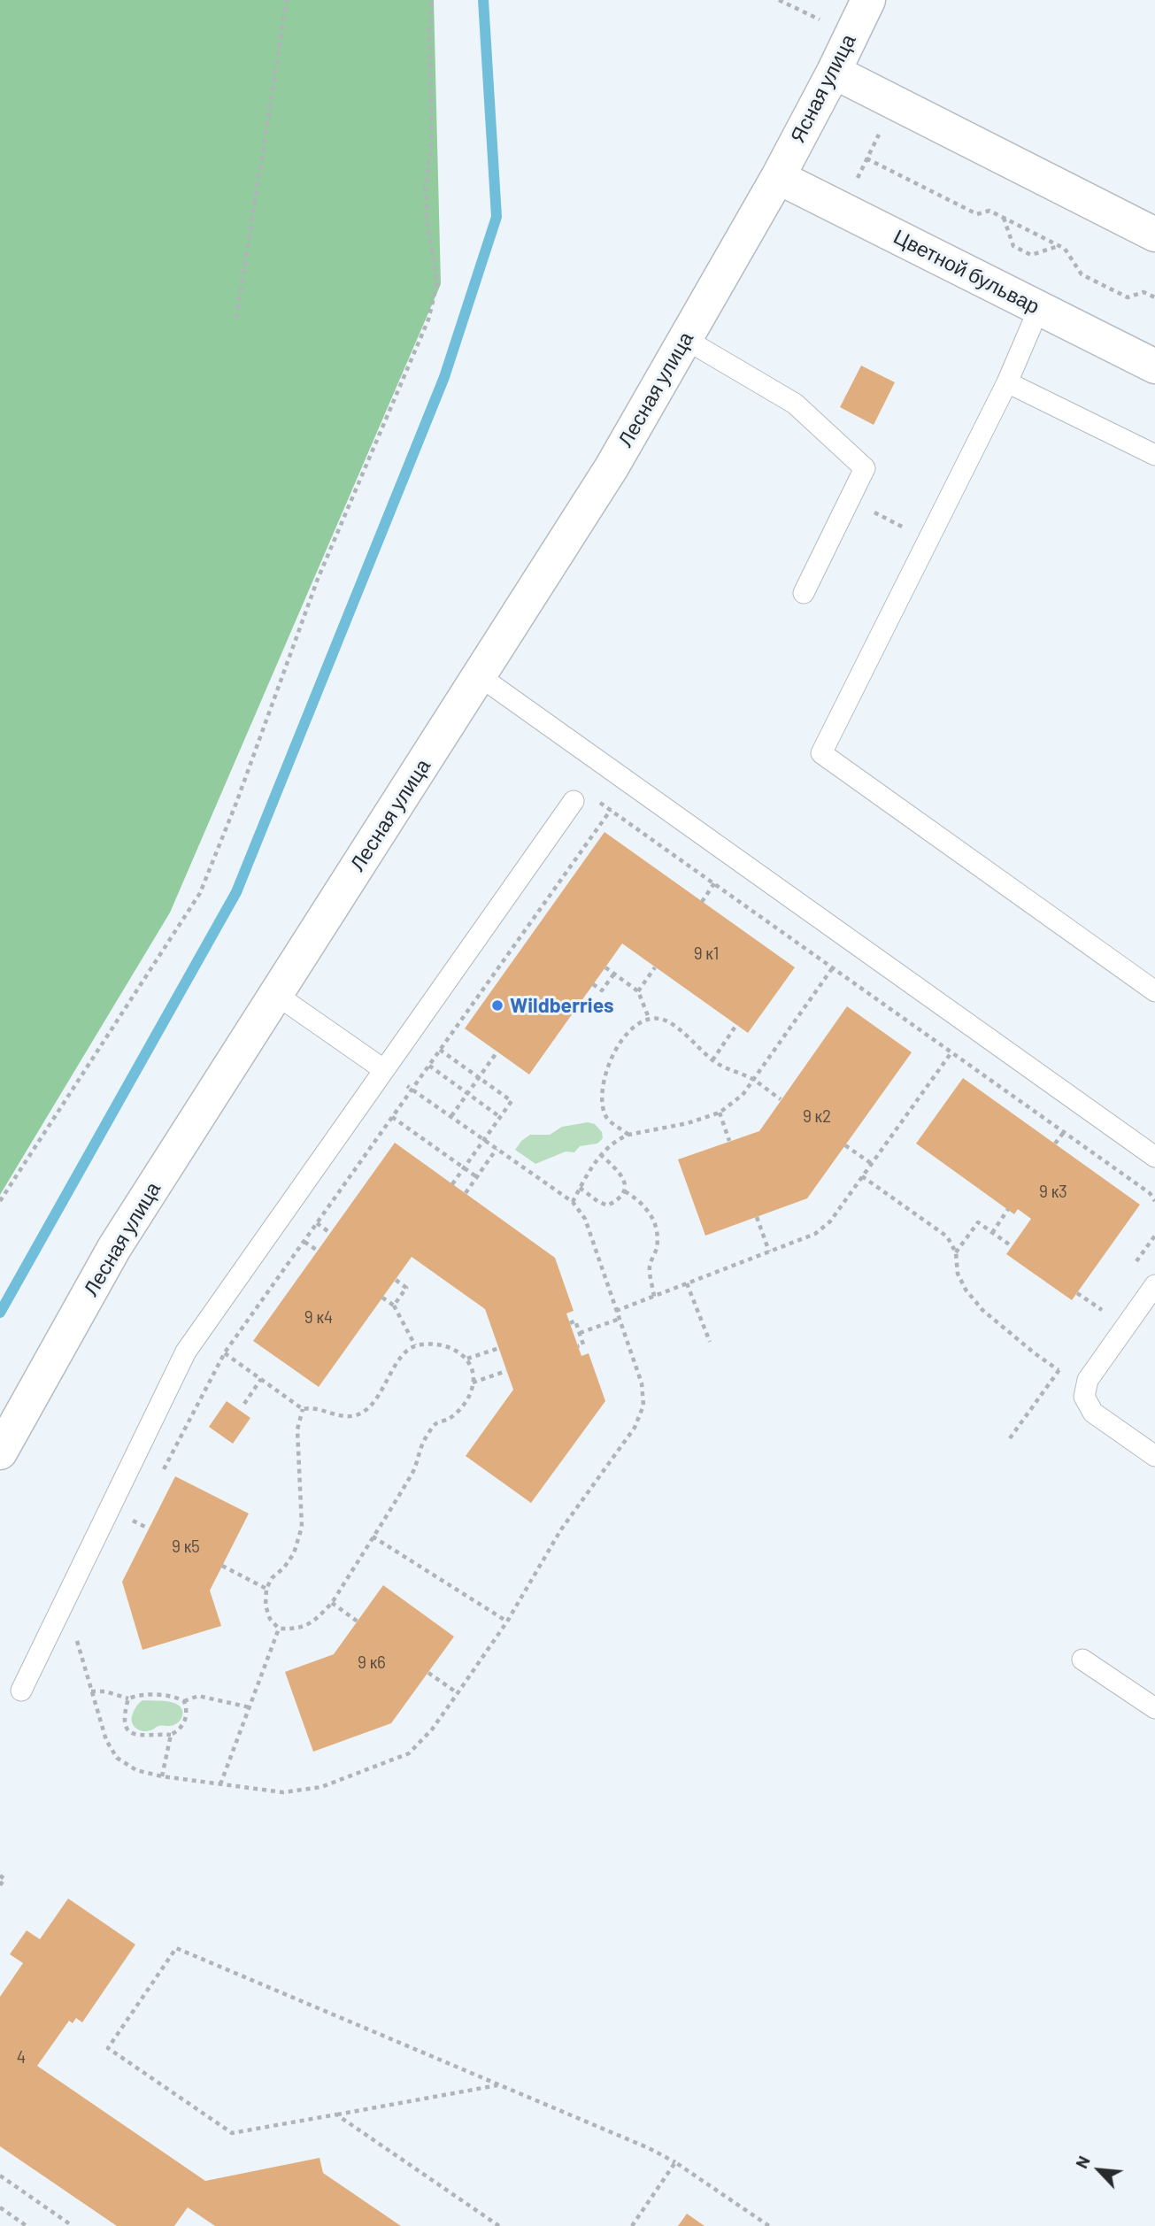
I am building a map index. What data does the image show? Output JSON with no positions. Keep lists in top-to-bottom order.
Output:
{
  "streets": {
    "street": ["Ясная улица", "Цветной бульвар", "Лесная улица"]
  },
  "crossings": [
    ["Ясная улица", "Цветной бульвар"],
    ["Ясная улица", "Лесная улица"],
    ["Цветной бульвар", "Лесная улица"]
  ],
  "places": ["Wildberries"],
  "house_numbers": [
    "9 к1",
    "9 к2",
    "9 к3",
    "9 к4",
    "9 к5",
    "9 к6",
    "4"
  ],
  "north": "top left"
}
